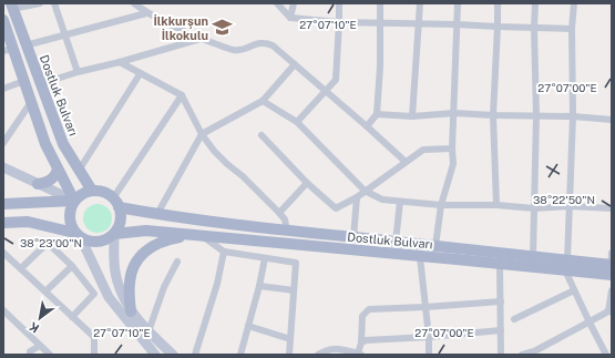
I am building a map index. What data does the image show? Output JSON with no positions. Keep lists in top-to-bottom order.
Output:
{
  "streets": {
    "main road": ["Dostluk Bulvarı"]
  },
  "places": {
    "school or university": ["İlkkurşun İlkokulu"]
  },
  "north": "bottom left",
  "coordinates": [
    "27°07'10\"E",
    "27°07'00\"E",
    "38°22'50\"N",
    "38°23'00\"N"
  ]
}
